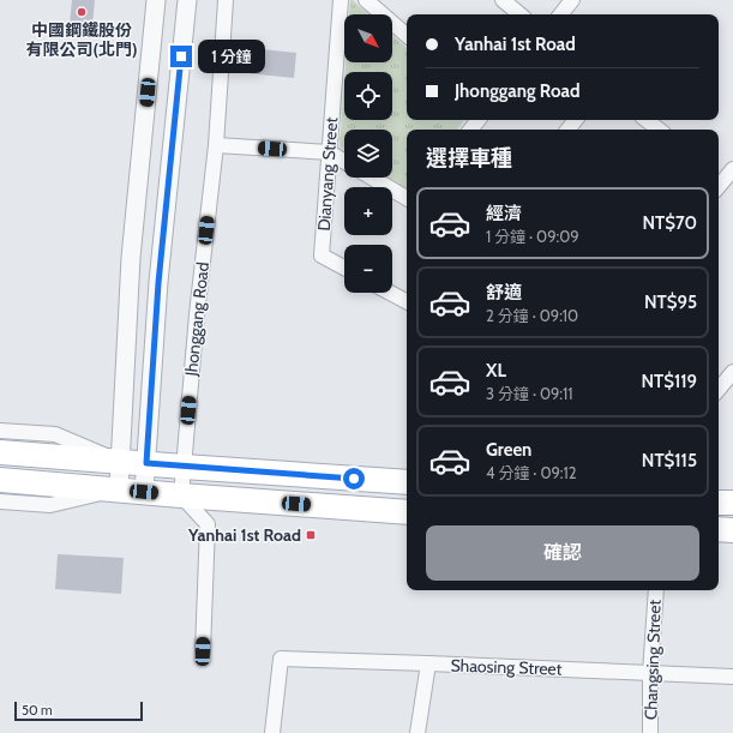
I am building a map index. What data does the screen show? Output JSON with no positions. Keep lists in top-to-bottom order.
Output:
{
  "streets": {
    "street": [
      "Dianyang Street",
      "Jhonggang Road",
      "Changsing Street",
      "Shaosing Street"
    ]
  },
  "crossings": [
    ["Changsing Street", "Shaosing Street"]
  ],
  "places": {
    "other": ["中國鋼鐵股份 有限公司(北門)"],
    "transit": ["Yanhai 1st Road"]
  },
  "scale_bar": "50 m",
  "north": "bottom right",
  "page": {
    "map_buttons": ["+", "−"],
    "banner": ["Yanhai 1st Road", "Jhonggang Road"],
    "bubble": "1 分鐘",
    "heading": "選擇車種",
    "list": [
      {
        "name": "經濟",
        "note": "1 分鐘 · 09:09",
        "value": "NT$70"
      },
      {
        "name": "舒適",
        "note": "2 分鐘 · 09:10",
        "value": "NT$95"
      },
      {
        "name": "XL",
        "note": "3 分鐘 · 09:11",
        "value": "NT$119"
      },
      {
        "name": "Green",
        "note": "4 分鐘 · 09:12",
        "value": "NT$115"
      }
    ],
    "buttons": "確認",
    "scale": "50 m"
  }
}
